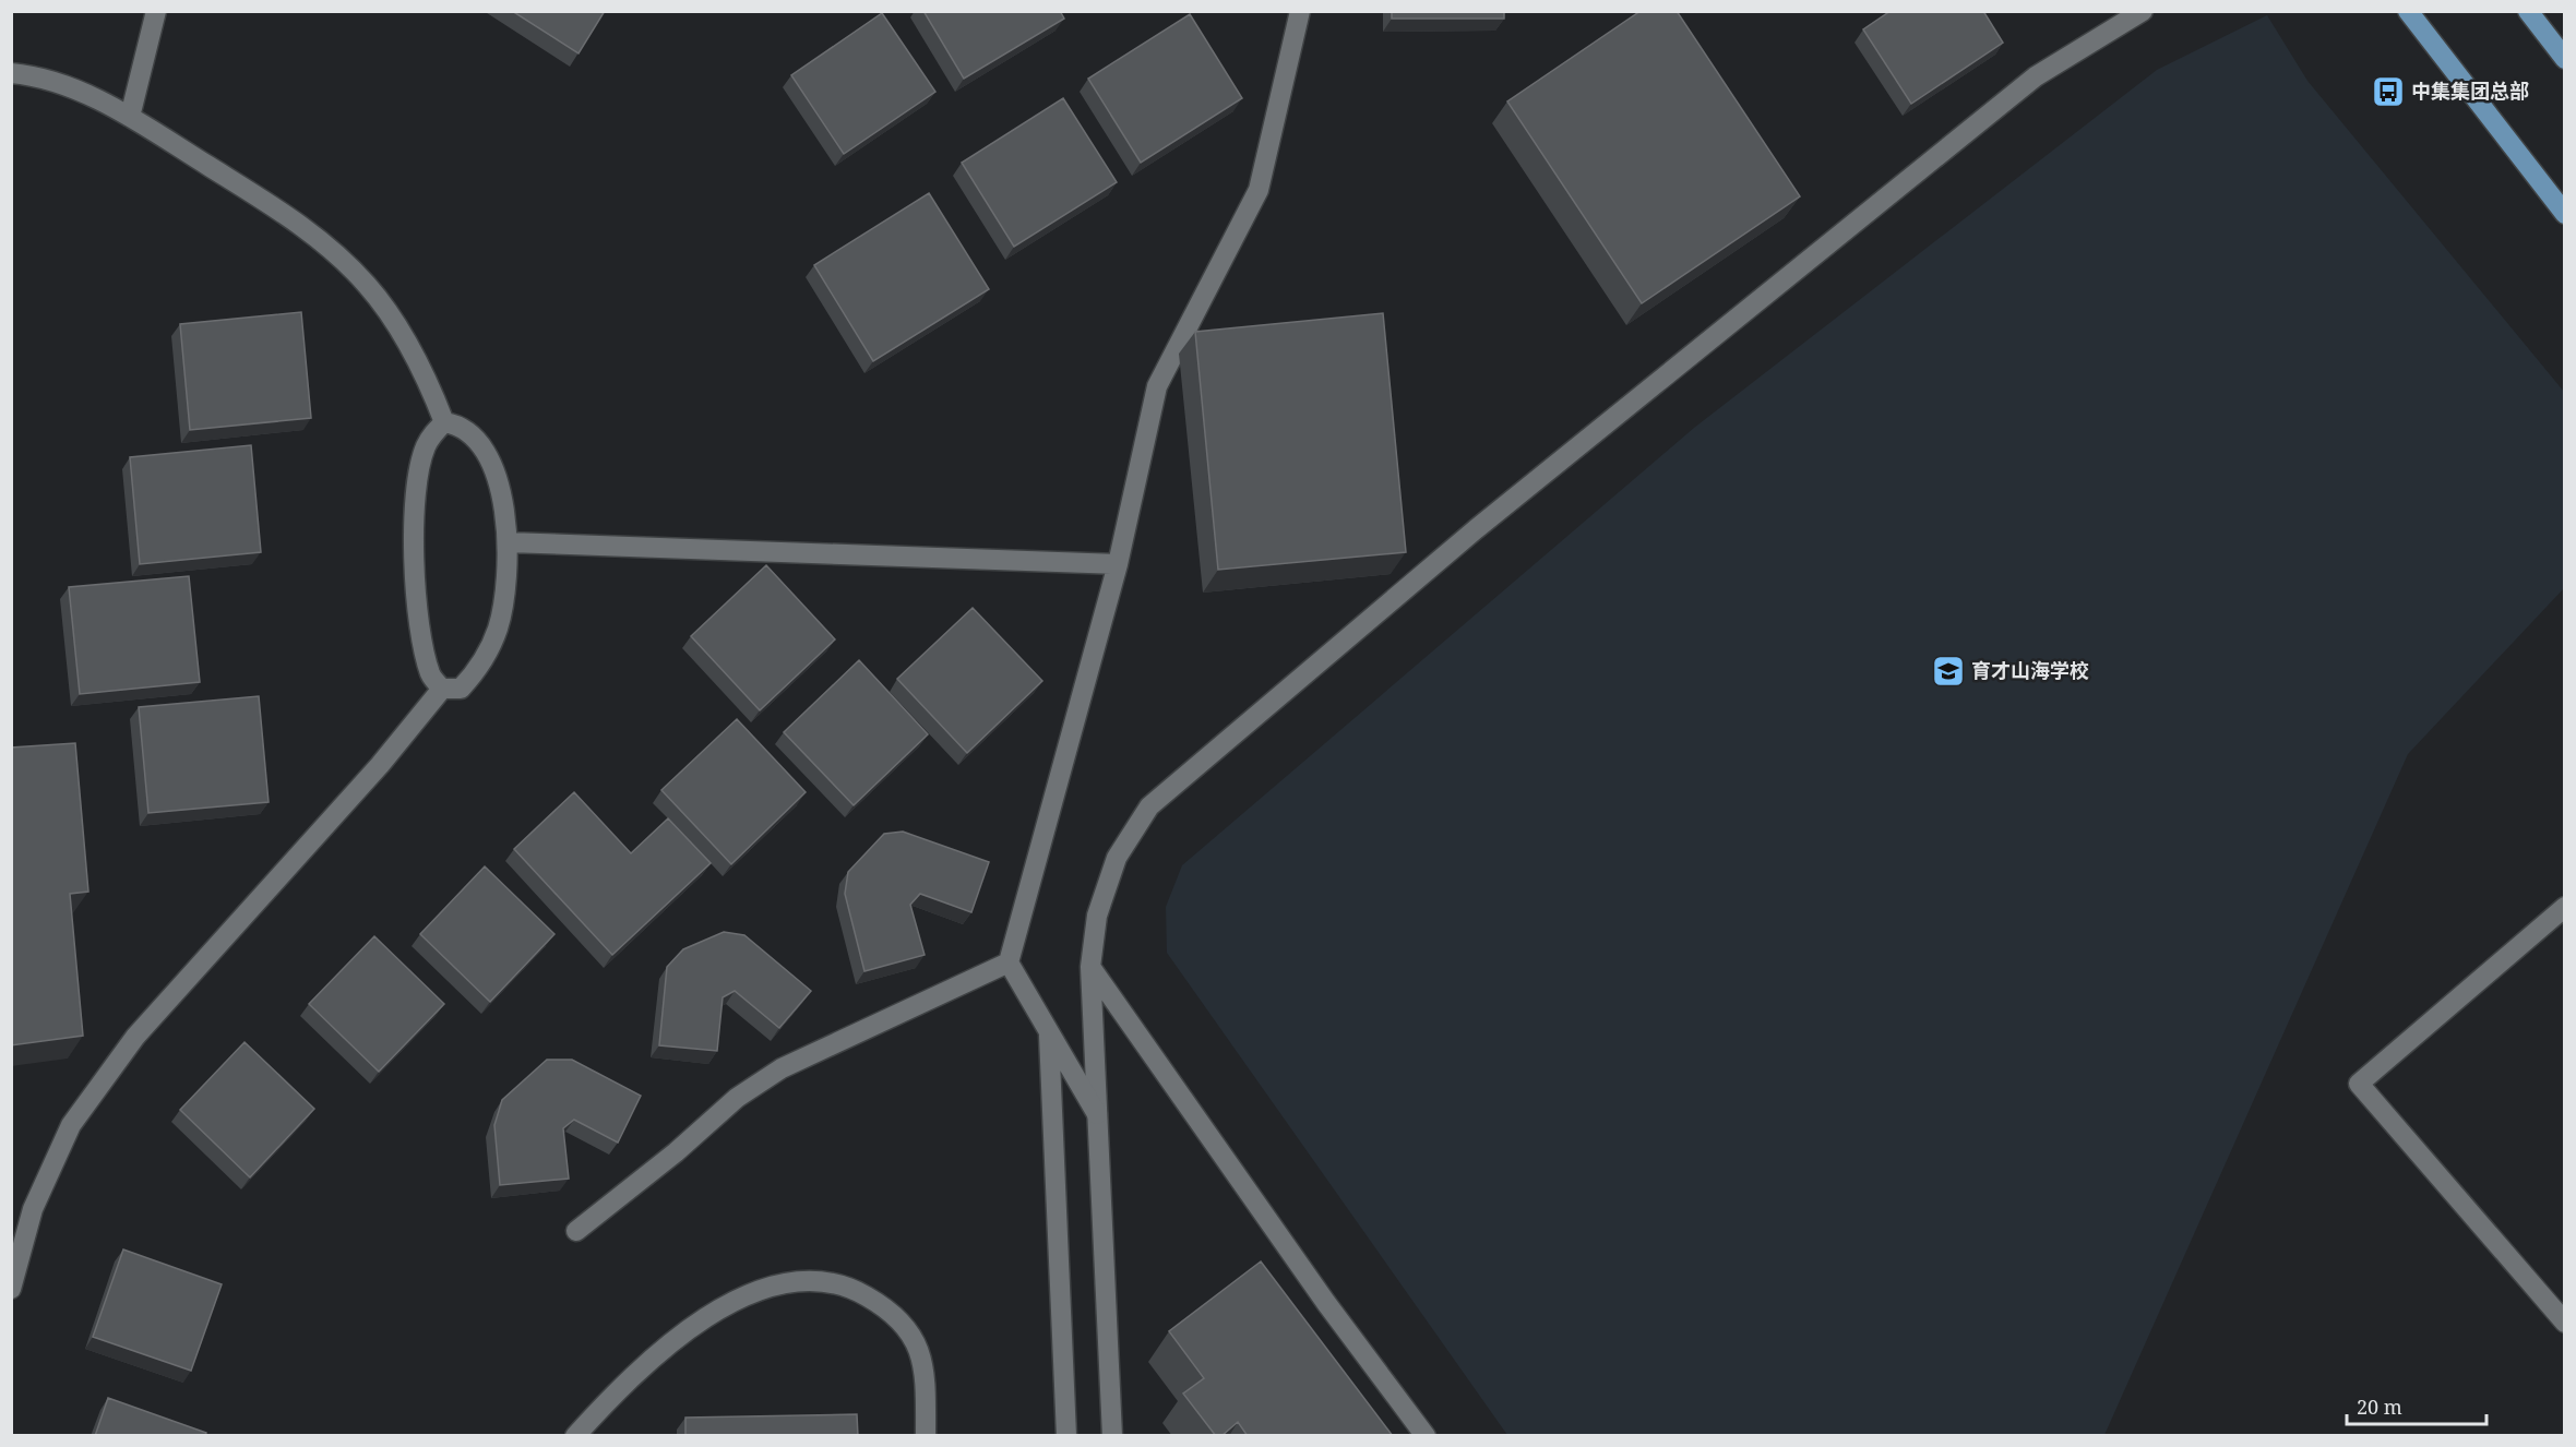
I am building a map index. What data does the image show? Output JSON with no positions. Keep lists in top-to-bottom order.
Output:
{
  "places": {
    "bus stop": ["中集集团总部"],
    "school or university": ["育才山海学校"]
  },
  "scale_bar": "20 m"
}
